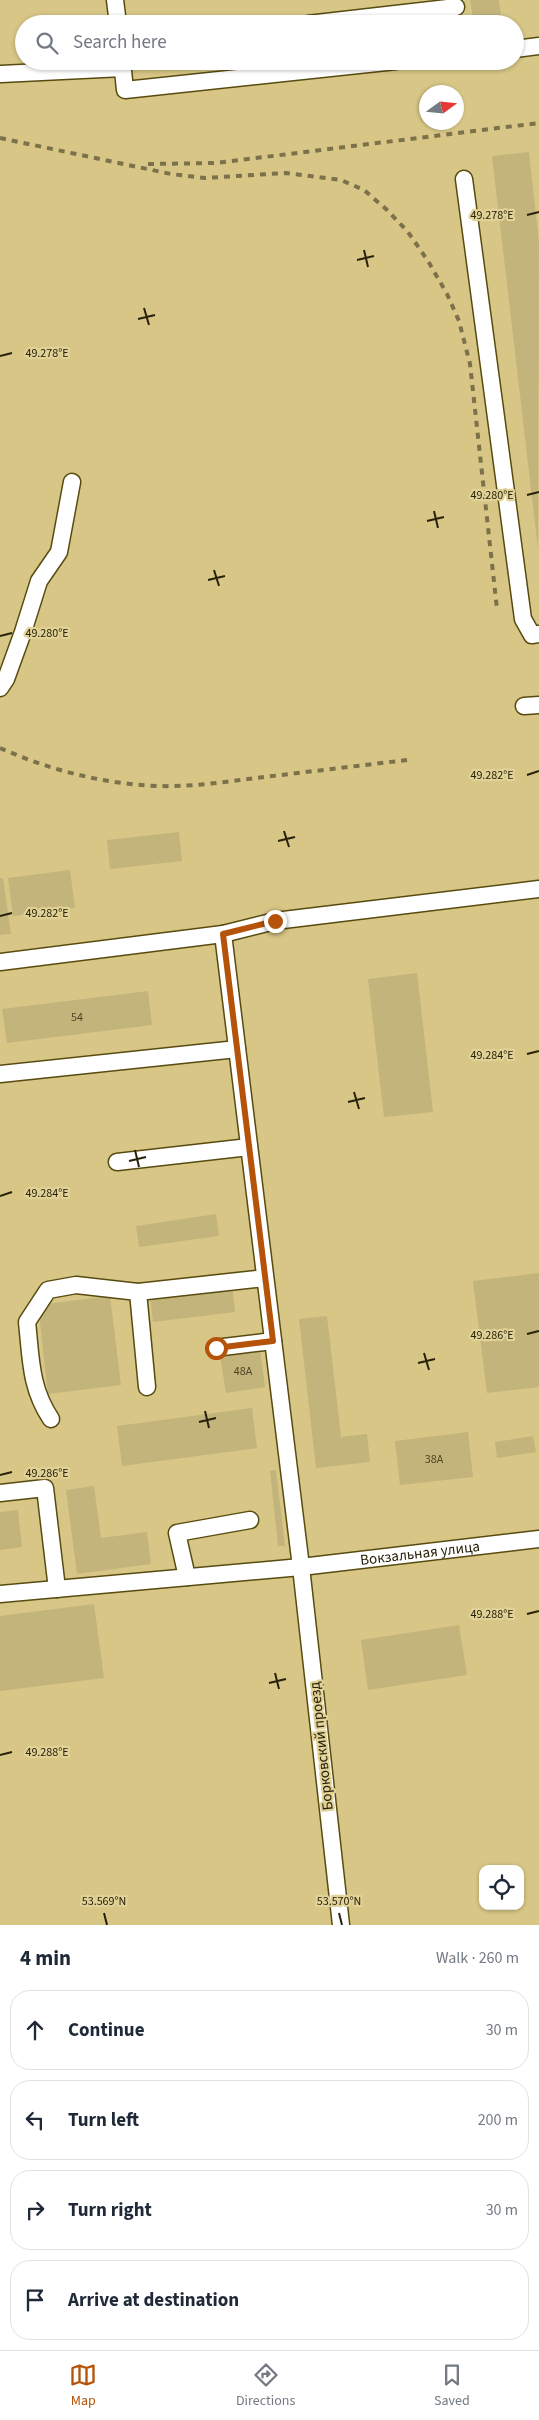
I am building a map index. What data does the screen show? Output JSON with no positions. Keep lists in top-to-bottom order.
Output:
{
  "streets": {
    "street": ["Вокзальная улица", "Борковский проезд"]
  },
  "crossings": [
    ["Вокзальная улица", "Борковский проезд"]
  ],
  "house_numbers": ["54", "48А", "38А"],
  "north": "right",
  "page": {
    "search": "Search here",
    "heading": ["4 min", "Walk · 260 m"],
    "list": [
      ["Continue", "30 m"],
      ["Turn left", "200 m"],
      ["Turn right", "30 m"],
      "Arrive at destination"
    ],
    "nav": ["Map", "Directions", "Saved"]
  },
  "coordinates": [
    "49.278°E",
    "49.280°E",
    "49.282°E",
    "49.284°E",
    "49.286°E",
    "49.288°E",
    "53.569°N",
    "53.570°N"
  ]
}
